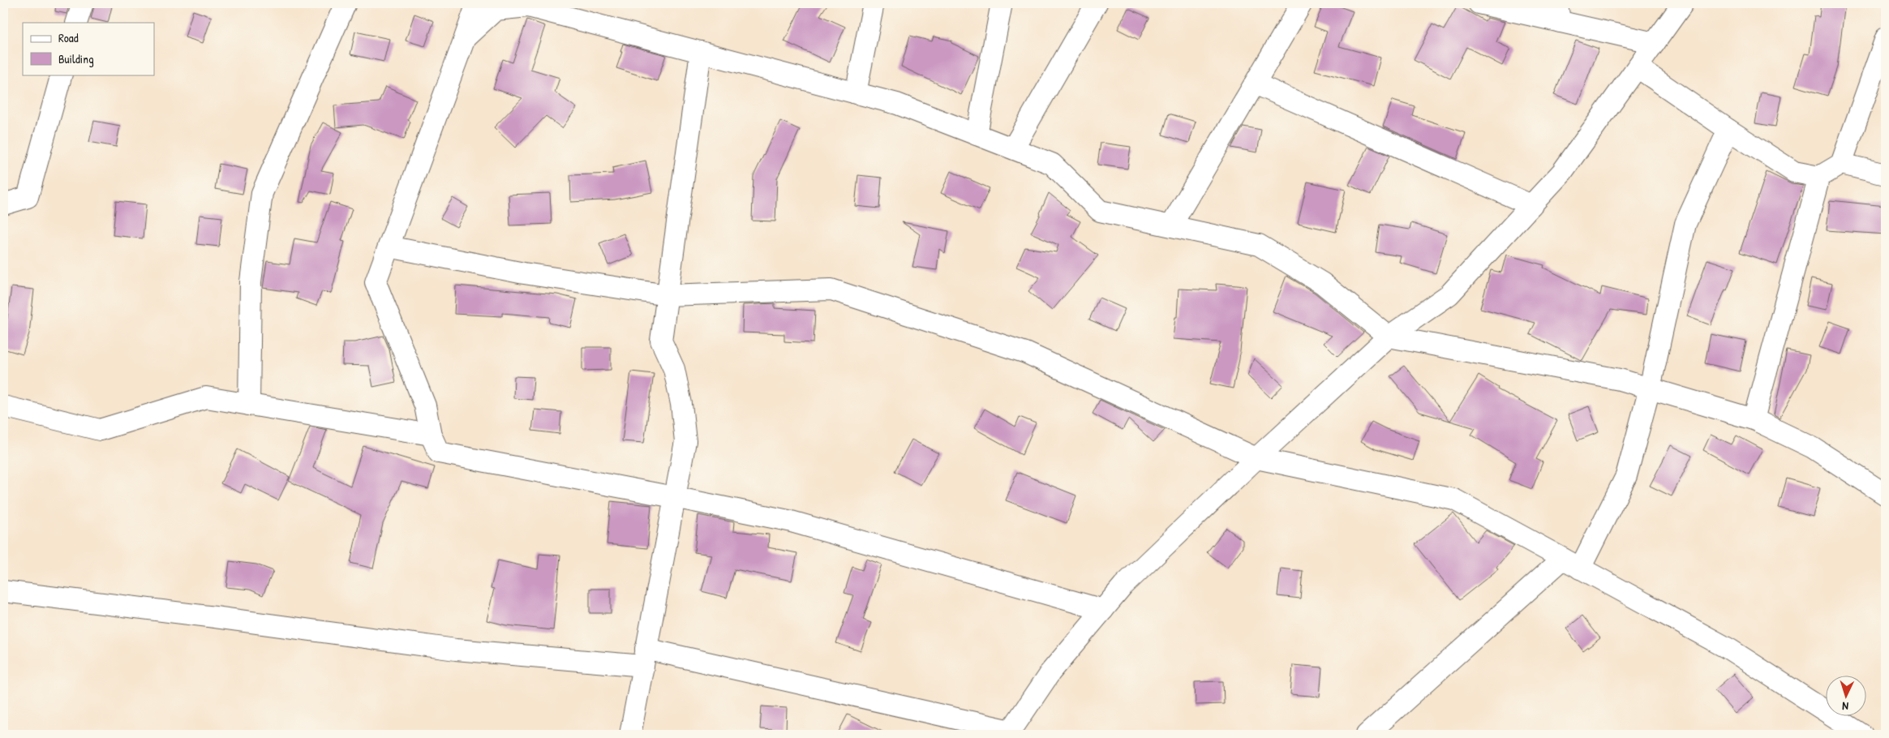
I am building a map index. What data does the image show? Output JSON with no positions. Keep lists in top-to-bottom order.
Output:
{
  "legend": ["Road", "Building"],
  "north": "bottom"
}
